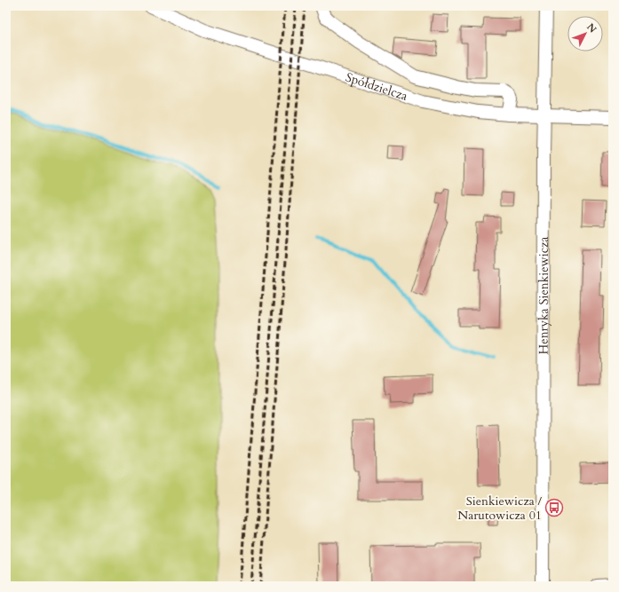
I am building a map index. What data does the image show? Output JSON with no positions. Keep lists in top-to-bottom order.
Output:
{
  "streets": {
    "street": ["Spółdzielcza", "Henryka Sienkiewicza"]
  },
  "crossings": [
    ["Spółdzielcza", "Henryka Sienkiewicza"]
  ],
  "places": {
    "bus stop": ["Sienkiewicza / Narutowicza 01"]
  },
  "north": "top right"
}
